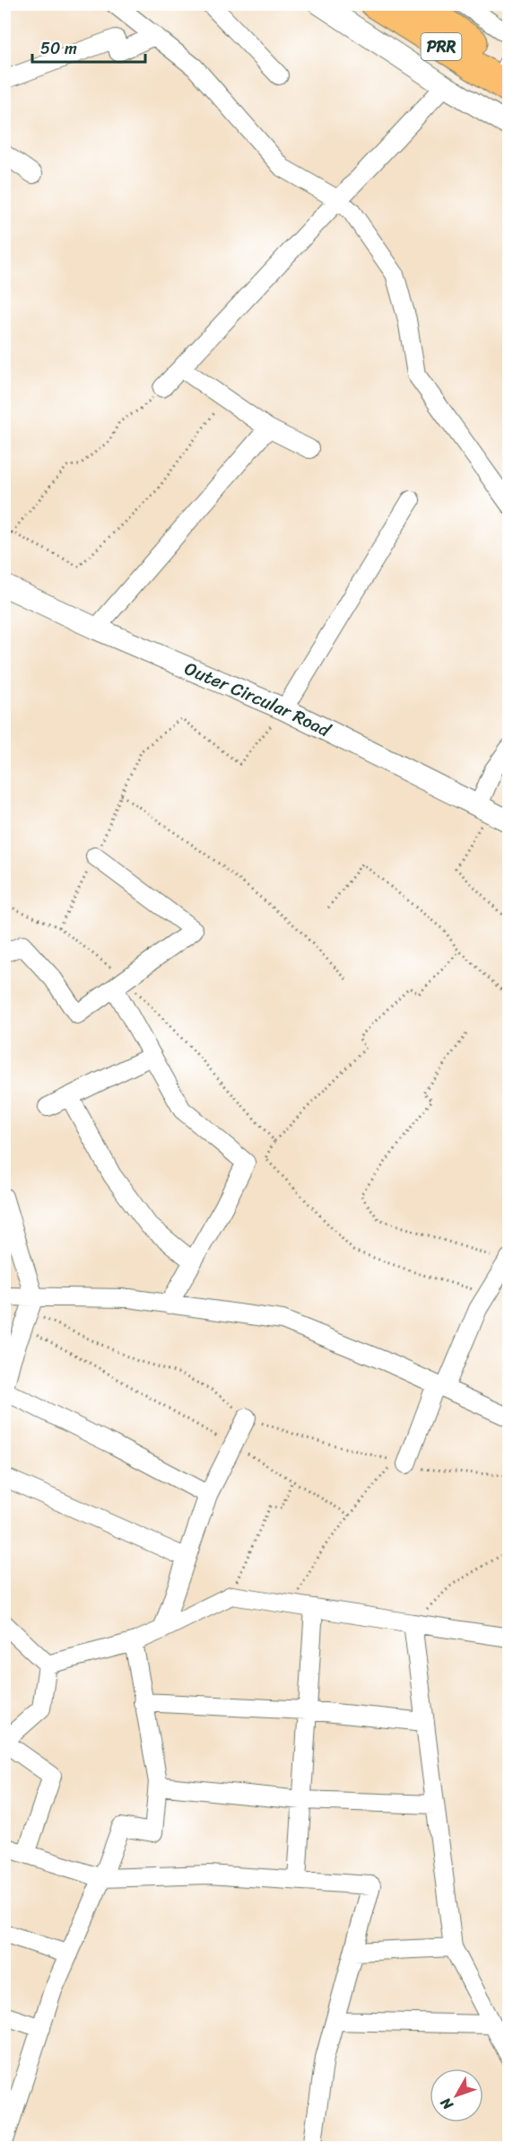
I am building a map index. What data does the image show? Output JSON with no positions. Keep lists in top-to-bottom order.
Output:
{
  "streets": {
    "highway": ["PRR"],
    "street": ["Outer Circular Road"]
  },
  "scale_bar": "50 m",
  "north": "bottom left"
}
